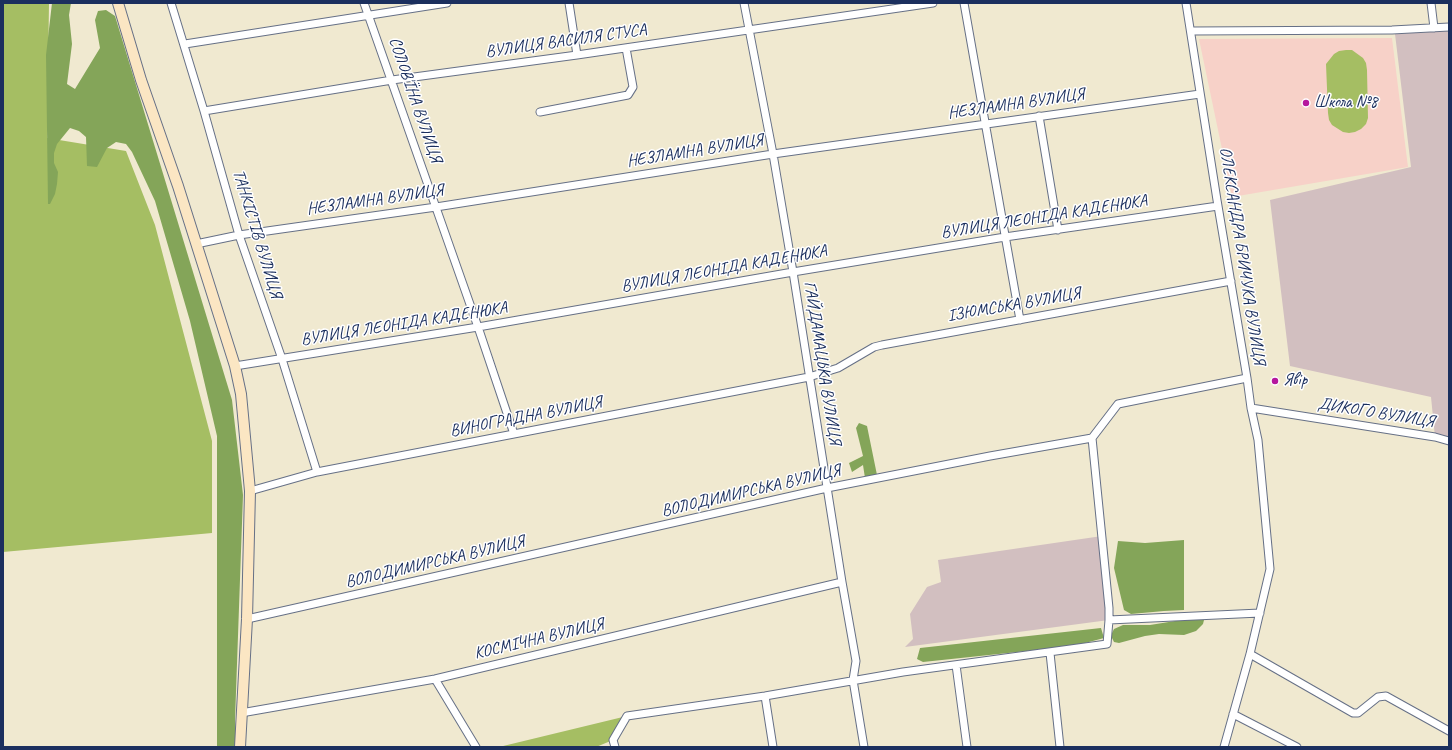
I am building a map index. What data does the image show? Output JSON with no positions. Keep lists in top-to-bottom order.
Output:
{
  "streets": {
    "street": [
      "ВУЛИЦЯ ВАСИЛЯ СТУСА",
      "СОЛОВ'ЇНА ВУЛИЦЯ",
      "НЕЗЛАМНА ВУЛИЦЯ",
      "ВУЛИЦЯ ЛЕОНІДА КАДЕНЮКА",
      "ТАНКІСТІВ ВУЛИЦЯ",
      "ОЛЕКСАНДРА БРИЧУКА ВУЛИЦЯ",
      "ІЗЮМСЬКА ВУЛИЦЯ",
      "ГАЙДАМАЦЬКА ВУЛИЦЯ",
      "ДИКОГО ВУЛИЦЯ",
      "ВИНОГРАДНА ВУЛИЦЯ",
      "ВОЛОДИМИРСЬКА ВУЛИЦЯ",
      "КОСМІЧНА ВУЛИЦЯ"
    ]
  },
  "crossings": [
    ["ВУЛИЦЯ ВАСИЛЯ СТУСА", "СОЛОВ'ЇНА ВУЛИЦЯ"],
    ["ВУЛИЦЯ ВАСИЛЯ СТУСА", "ТАНКІСТІВ ВУЛИЦЯ"],
    ["ВУЛИЦЯ ВАСИЛЯ СТУСА", "ГАЙДАМАЦЬКА ВУЛИЦЯ"],
    ["СОЛОВ'ЇНА ВУЛИЦЯ", "НЕЗЛАМНА ВУЛИЦЯ"],
    ["СОЛОВ'ЇНА ВУЛИЦЯ", "ВУЛИЦЯ ЛЕОНІДА КАДЕНЮКА"],
    ["СОЛОВ'ЇНА ВУЛИЦЯ", "ВИНОГРАДНА ВУЛИЦЯ"],
    ["НЕЗЛАМНА ВУЛИЦЯ", "ТАНКІСТІВ ВУЛИЦЯ"],
    ["НЕЗЛАМНА ВУЛИЦЯ", "ОЛЕКСАНДРА БРИЧУКА ВУЛИЦЯ"],
    ["НЕЗЛАМНА ВУЛИЦЯ", "ГАЙДАМАЦЬКА ВУЛИЦЯ"],
    ["ВУЛИЦЯ ЛЕОНІДА КАДЕНЮКА", "ТАНКІСТІВ ВУЛИЦЯ"],
    ["ВУЛИЦЯ ЛЕОНІДА КАДЕНЮКА", "ОЛЕКСАНДРА БРИЧУКА ВУЛИЦЯ"],
    ["ВУЛИЦЯ ЛЕОНІДА КАДЕНЮКА", "ГАЙДАМАЦЬКА ВУЛИЦЯ"],
    ["ТАНКІСТІВ ВУЛИЦЯ", "ВИНОГРАДНА ВУЛИЦЯ"],
    ["ОЛЕКСАНДРА БРИЧУКА ВУЛИЦЯ", "ІЗЮМСЬКА ВУЛИЦЯ"],
    ["ОЛЕКСАНДРА БРИЧУКА ВУЛИЦЯ", "ДИКОГО ВУЛИЦЯ"],
    ["ІЗЮМСЬКА ВУЛИЦЯ", "ГАЙДАМАЦЬКА ВУЛИЦЯ"],
    ["ІЗЮМСЬКА ВУЛИЦЯ", "ВИНОГРАДНА ВУЛИЦЯ"],
    ["ГАЙДАМАЦЬКА ВУЛИЦЯ", "ВИНОГРАДНА ВУЛИЦЯ"],
    ["ГАЙДАМАЦЬКА ВУЛИЦЯ", "ВОЛОДИМИРСЬКА ВУЛИЦЯ"],
    ["ГАЙДАМАЦЬКА ВУЛИЦЯ", "КОСМІЧНА ВУЛИЦЯ"]
  ],
  "places": ["Школа №8", "Явiр"]
}
